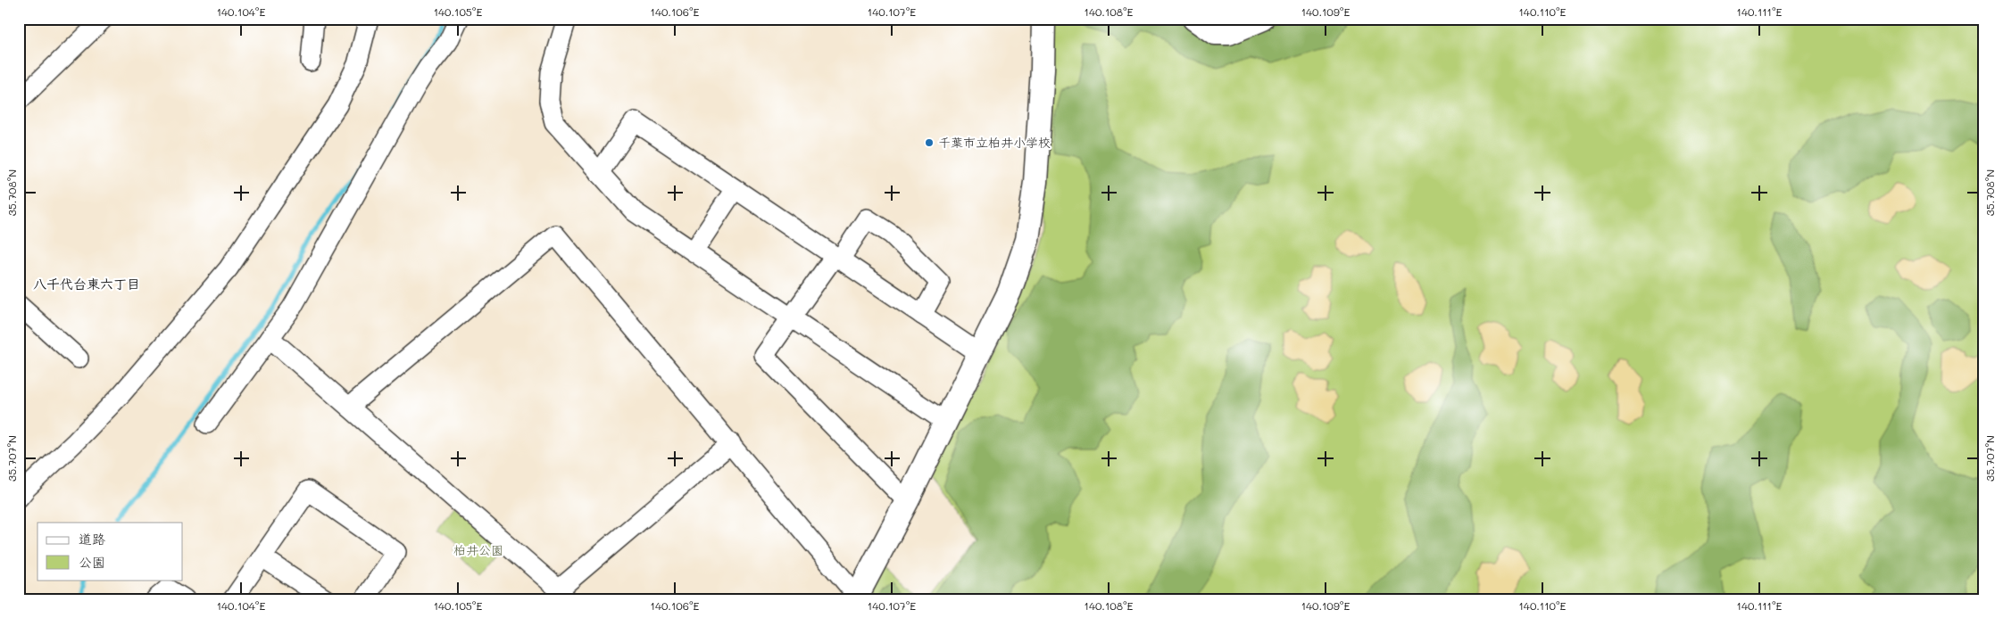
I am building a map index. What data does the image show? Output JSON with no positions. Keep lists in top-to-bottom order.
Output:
{
  "districts": ["八千代台東六丁目"],
  "parks": ["柏井公園"],
  "places": ["千葉市立柏井小学校"],
  "legend": ["道路", "公園"],
  "coordinates": [
    "140.104°E",
    "140.105°E",
    "140.106°E",
    "140.107°E",
    "140.108°E",
    "140.109°E",
    "140.110°E",
    "140.111°E",
    "35.708°N",
    "35.707°N"
  ]
}
